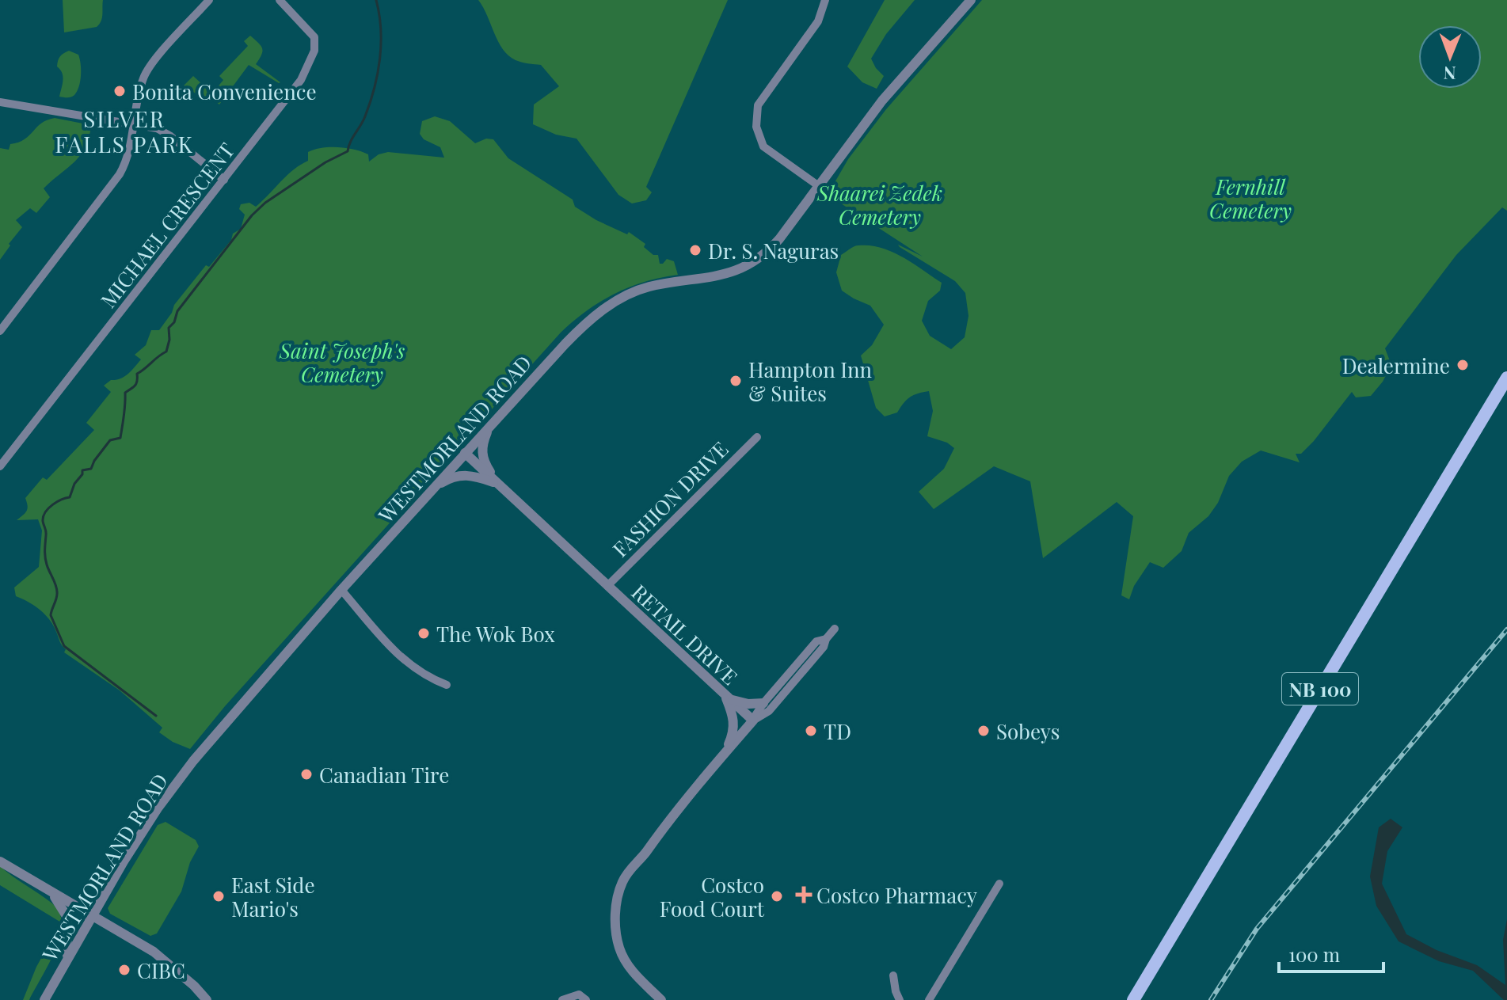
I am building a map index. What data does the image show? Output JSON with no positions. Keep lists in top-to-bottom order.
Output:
{
  "streets": {
    "main road": ["NB 100"],
    "street": [
      "MICHAEL CRESCENT",
      "WESTMORLAND ROAD",
      "FASHION DRIVE",
      "RETAIL DRIVE"
    ]
  },
  "crossings": [
    ["WESTMORLAND ROAD", "RETAIL DRIVE"],
    ["FASHION DRIVE", "RETAIL DRIVE"]
  ],
  "districts": ["SILVER FALLS PARK"],
  "parks": ["Fernhill Cemetery", "Shaarei Zedek Cemetery", "Saint Joseph's Cemetery"],
  "places": {
    "other": [
      "Bonita Convenience",
      "Dr. S. Naguras",
      "Dealermine",
      "Hampton Inn & Suites",
      "The Wok Box",
      "TD",
      "Sobeys",
      "Canadian Tire",
      "East Side Mario's",
      "Costco Food Court",
      "CIBC"
    ],
    "health": ["Costco Pharmacy"]
  },
  "scale_bar": "100 m",
  "north": "bottom"
}
